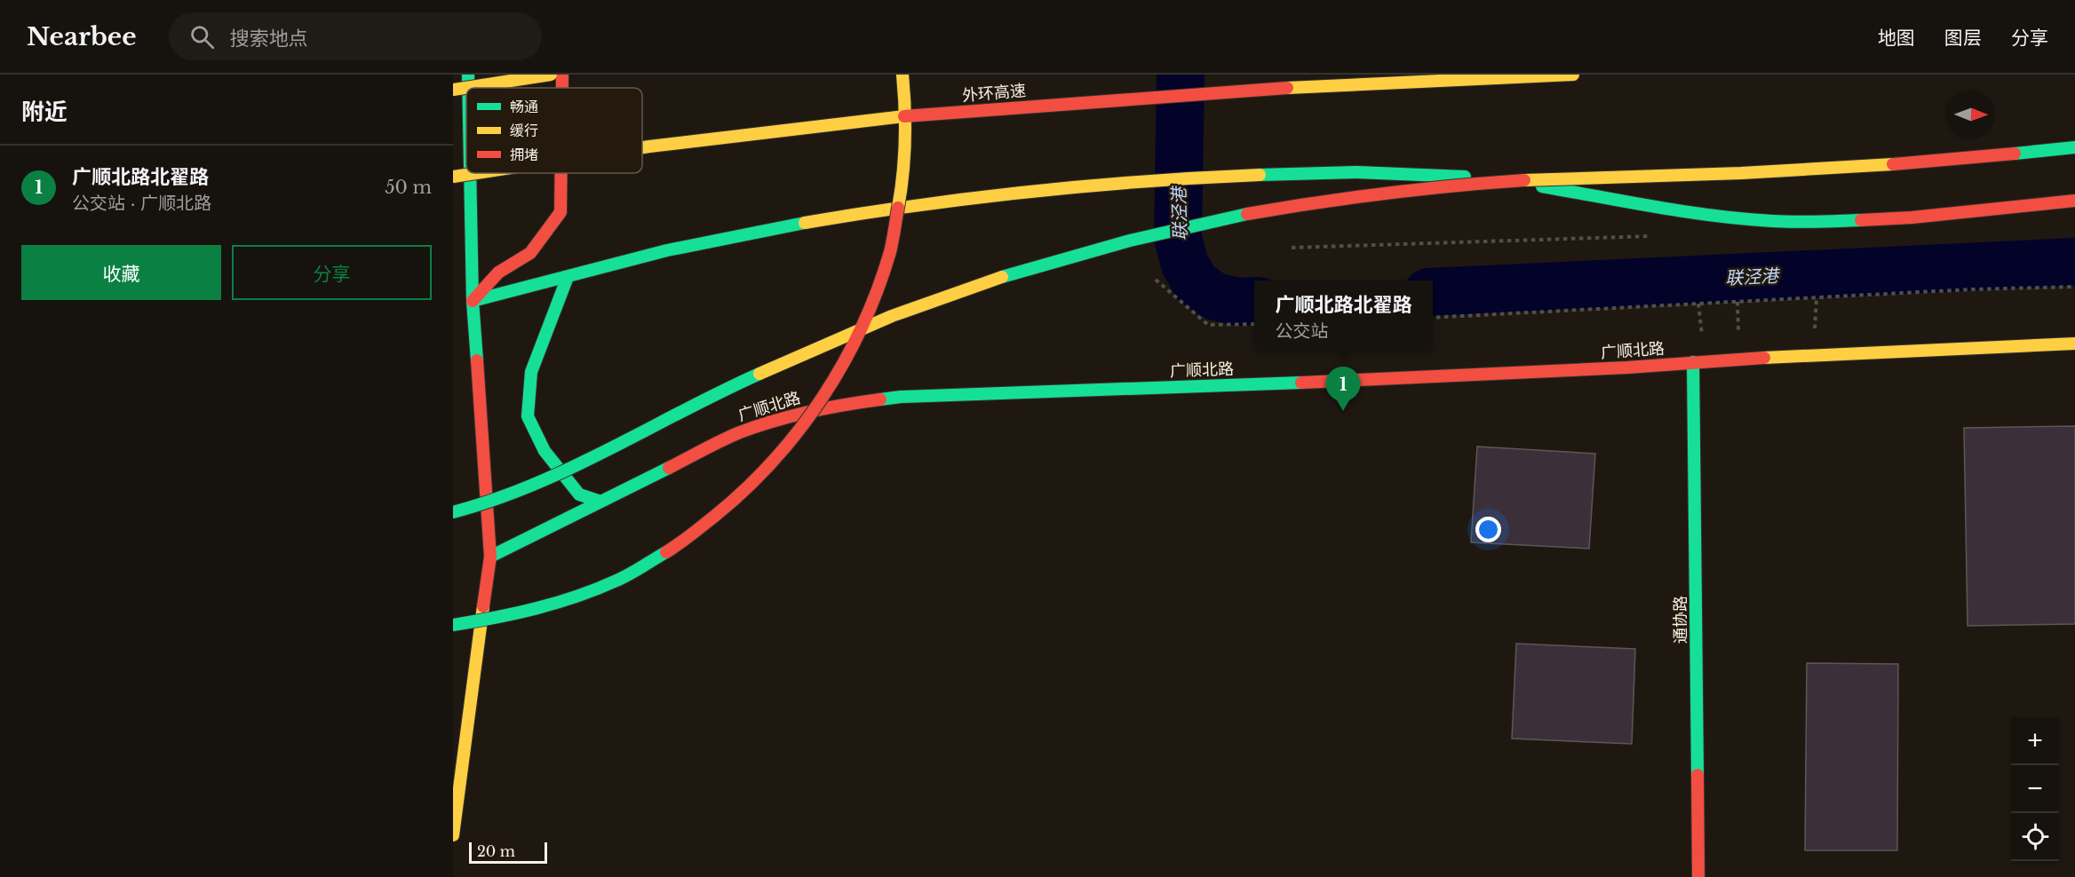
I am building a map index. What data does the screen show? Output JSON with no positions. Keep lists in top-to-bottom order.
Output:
{
  "streets": {
    "main road": ["外环高速", "广顺北路", "通协路"]
  },
  "crossings": [
    ["广顺北路", "通协路"]
  ],
  "water": ["联泾港"],
  "legend": ["畅通", "缓行", "拥堵"],
  "scale_bar": "20 m",
  "north": "right",
  "page": {
    "header": "Nearbee",
    "search": "搜索地点",
    "nav": ["地图", "图层", "分享"],
    "heading": "附近",
    "list": [
      {
        "mark": "1",
        "name": "广顺北路北翟路",
        "note": "公交站 · 广顺北路",
        "value": "50 m"
      }
    ],
    "buttons": ["收藏", "分享"],
    "popup": ["广顺北路北翟路", "公交站"],
    "pins": "1",
    "map_buttons": ["+", "−"],
    "scale": "20 m"
  }
}
